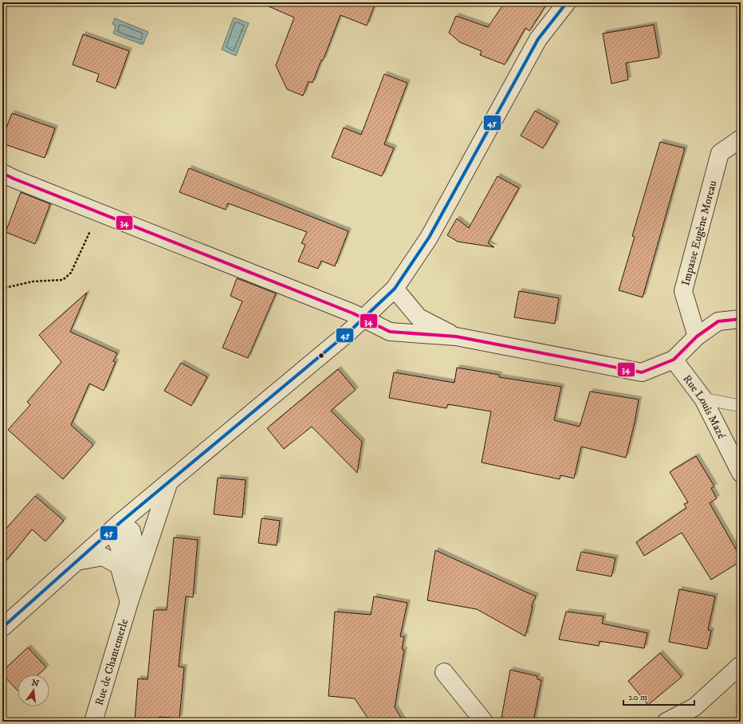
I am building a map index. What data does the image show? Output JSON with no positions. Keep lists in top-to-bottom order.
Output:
{
  "streets": {
    "street": ["Impasse Eugène Moreau", "Rue Louis Mazé", "Rue de Chantemerle"]
  },
  "lines": ["transit line 45", "transit line 34"],
  "scale_bar": "20 m",
  "north": "top"
}
